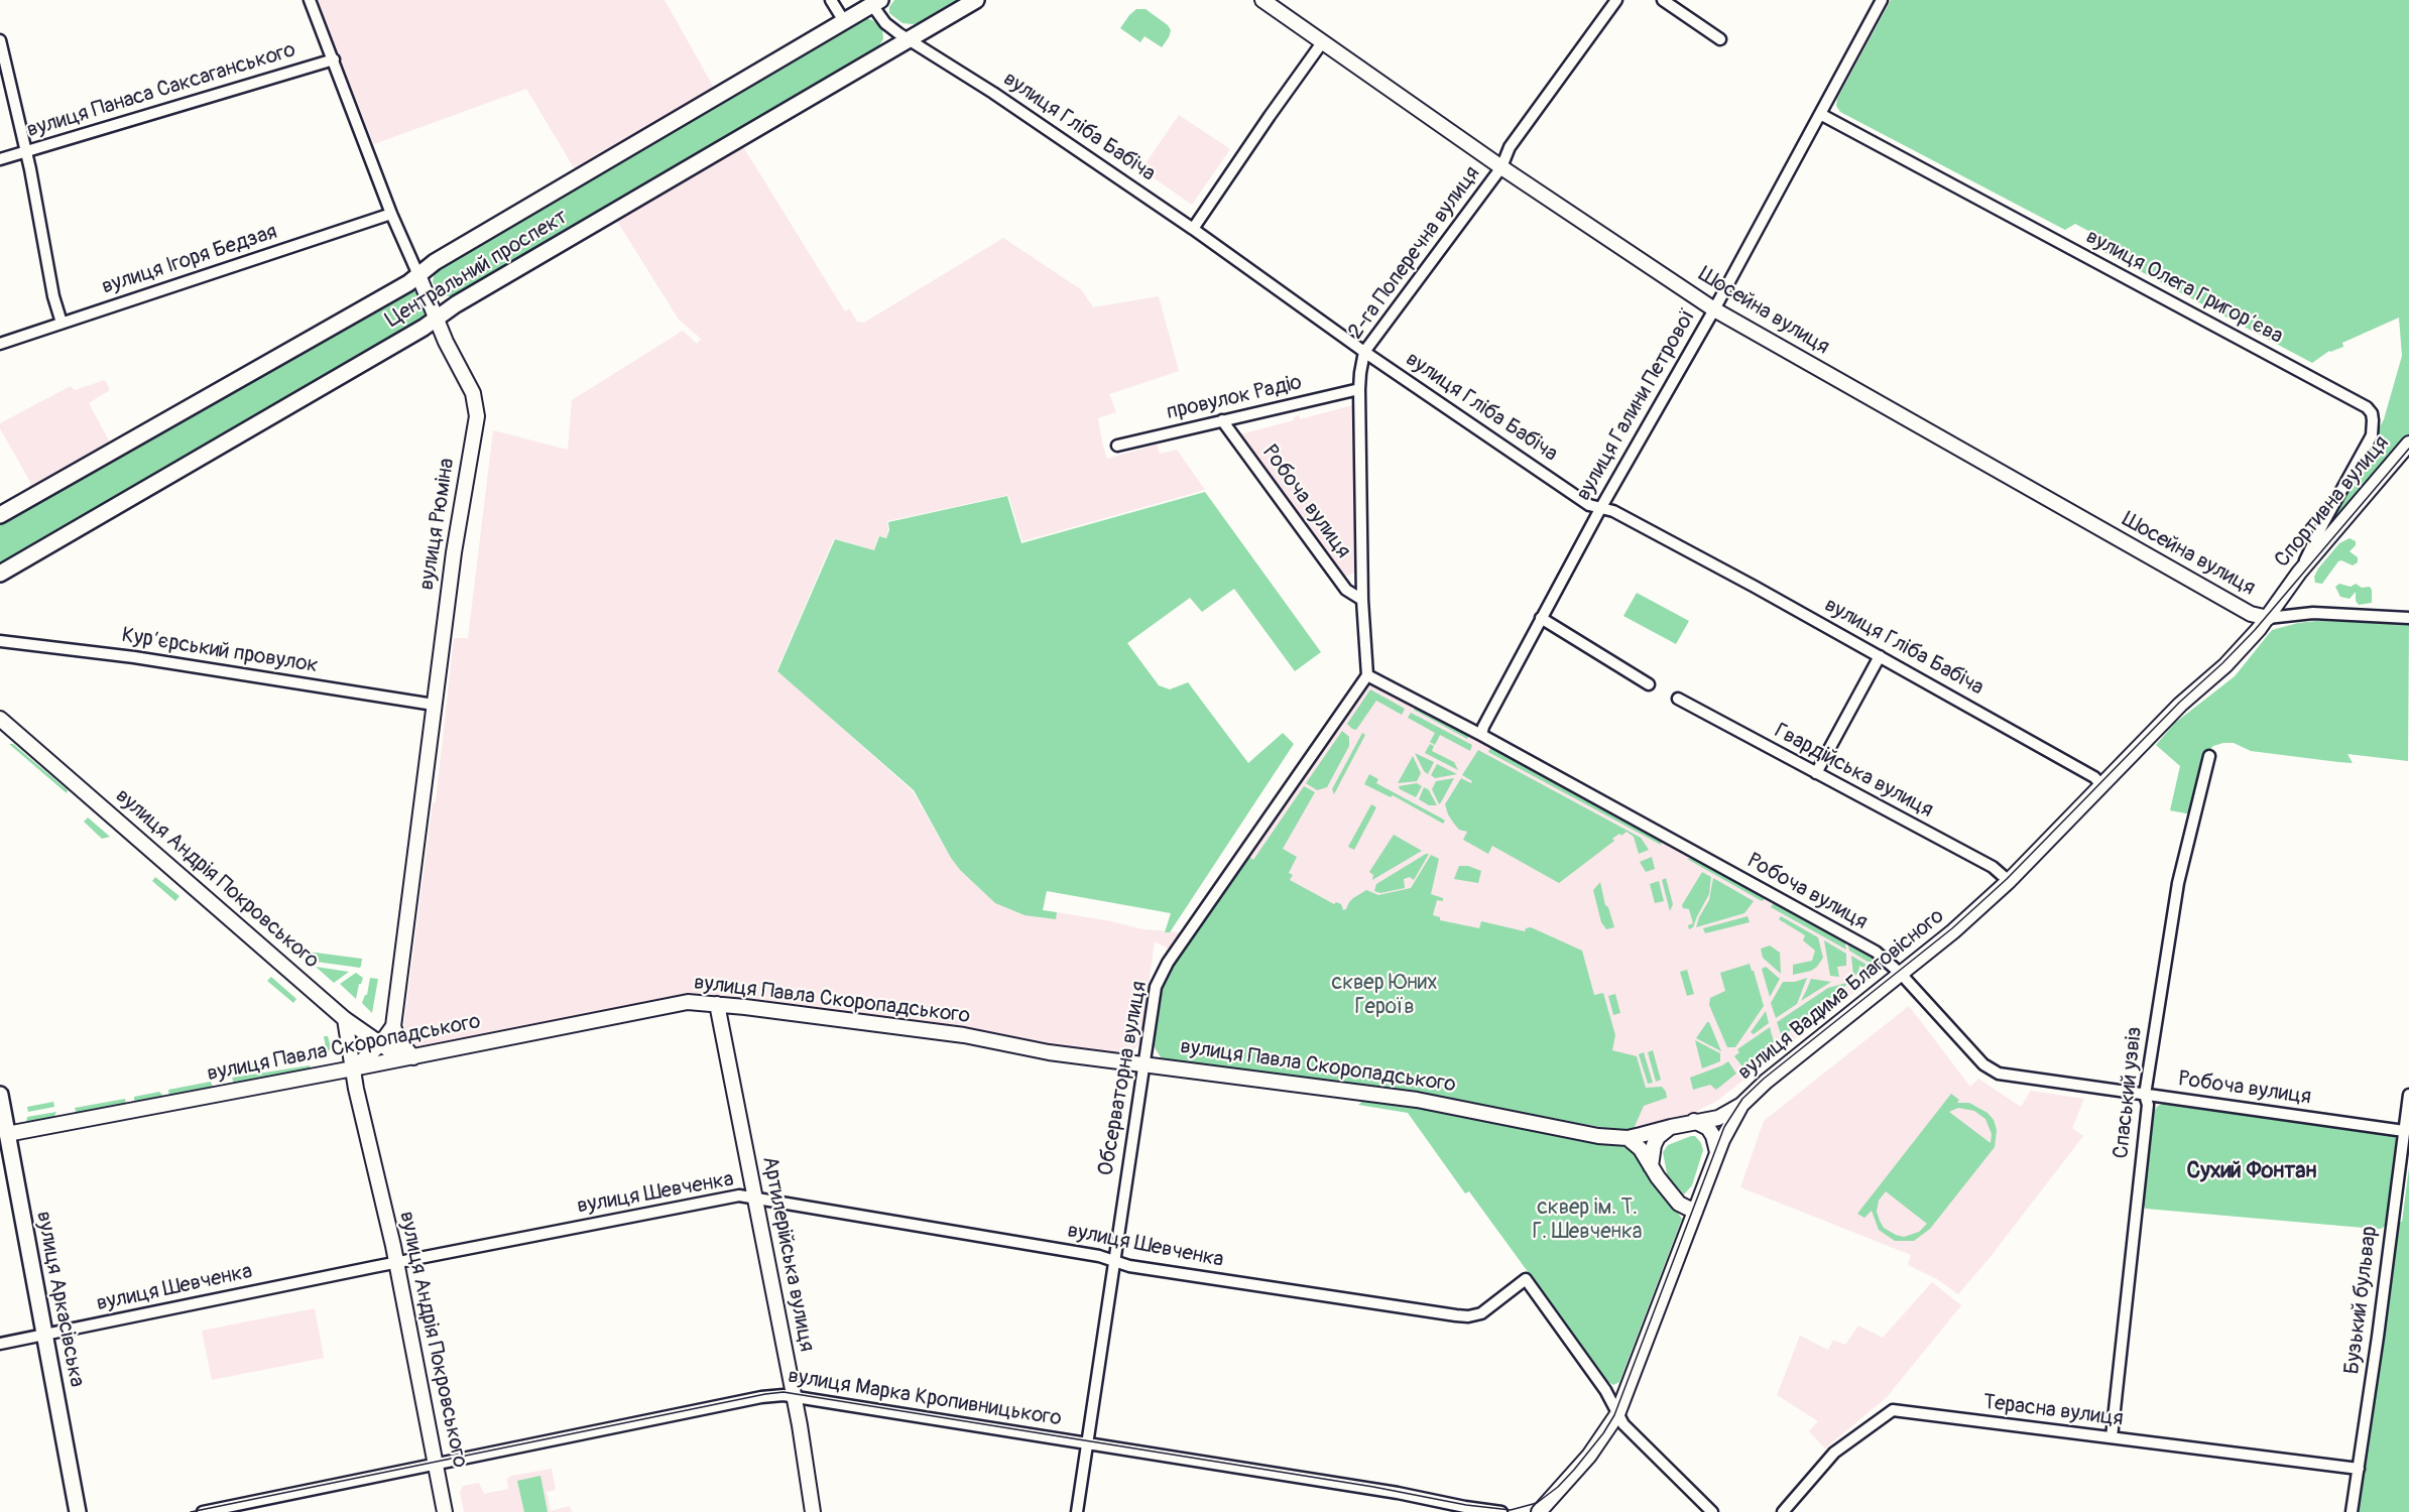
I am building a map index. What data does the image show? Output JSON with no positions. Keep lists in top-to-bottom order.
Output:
{
  "streets": {
    "main road": ["Центральний проспект", "вулиця Аркасівська"],
    "street": [
      "вулиця Панаса Саксаганського",
      "вулиця Гліба Бабіча",
      "2-га Поперечна вулиця",
      "вулиця Ігоря Бедзая",
      "вулиця Олега Григорʼєва",
      "Шосейна вулиця",
      "провулок Радіо",
      "вулиця Галини Петрової",
      "Робоча вулиця",
      "Спортивна вулиця",
      "вулиця Рюміна",
      "Курʼєрський провулок",
      "Гвардійська вулиця",
      "вулиця Андрія Покровського",
      "вулиця Вадима Благовісного",
      "вулиця Павла Скоропадського",
      "Обсерваторна вулиця",
      "Спаський узвіз",
      "вулиця Шевченка",
      "Артилерійська вулиця",
      "Бузький бульвар",
      "вулиця Марка Кропивницького",
      "Терасна вулиця"
    ]
  },
  "crossings": [
    ["вулиця Панаса Саксаганського", "вулиця Рюміна"],
    ["вулиця Гліба Бабіча", "2-га Поперечна вулиця"],
    ["вулиця Гліба Бабіча", "Центральний проспект"],
    ["вулиця Гліба Бабіча", "вулиця Галини Петрової"],
    ["вулиця Гліба Бабіча", "вулиця Вадима Благовісного"],
    ["2-га Поперечна вулиця", "Шосейна вулиця"],
    ["2-га Поперечна вулиця", "провулок Радіо"],
    ["2-га Поперечна вулиця", "Робоча вулиця"],
    ["2-га Поперечна вулиця", "Обсерваторна вулиця"],
    ["вулиця Ігоря Бедзая", "вулиця Рюміна"],
    ["Центральний проспект", "вулиця Рюміна"],
    ["вулиця Олега Григорʼєва", "вулиця Галини Петрової"],
    ["вулиця Олега Григорʼєва", "Спортивна вулиця"],
    ["Шосейна вулиця", "вулиця Галини Петрової"],
    ["Шосейна вулиця", "Спортивна вулиця"],
    ["Шосейна вулиця", "вулиця Вадима Благовісного"],
    ["провулок Радіо", "Робоча вулиця"],
    ["вулиця Галини Петрової", "Робоча вулиця"],
    ["Робоча вулиця", "вулиця Вадима Благовісного"],
    ["Робоча вулиця", "Обсерваторна вулиця"],
    ["Робоча вулиця", "Спаський узвіз"],
    ["Робоча вулиця", "Бузький бульвар"],
    ["Спортивна вулиця", "вулиця Вадима Благовісного"],
    ["вулиця Рюміна", "Курʼєрський провулок"],
    ["вулиця Рюміна", "вулиця Андрія Покровського"],
    ["вулиця Рюміна", "вулиця Павла Скоропадського"],
    ["Гвардійська вулиця", "вулиця Вадима Благовісного"],
    ["вулиця Андрія Покровського", "вулиця Павла Скоропадського"],
    ["вулиця Андрія Покровського", "вулиця Шевченка"],
    ["вулиця Андрія Покровського", "вулиця Марка Кропивницького"],
    ["вулиця Вадима Благовісного", "вулиця Павла Скоропадського"],
    ["вулиця Вадима Благовісного", "вулиця Шевченка"],
    ["вулиця Павла Скоропадського", "Обсерваторна вулиця"],
    ["вулиця Павла Скоропадського", "Артилерійська вулиця"],
    ["вулиця Павла Скоропадського", "вулиця Аркасівська"],
    ["Обсерваторна вулиця", "вулиця Шевченка"],
    ["Обсерваторна вулиця", "вулиця Марка Кропивницького"],
    ["Спаський узвіз", "Терасна вулиця"],
    ["вулиця Шевченка", "Артилерійська вулиця"],
    ["вулиця Шевченка", "вулиця Аркасівська"],
    ["Артилерійська вулиця", "вулиця Марка Кропивницького"],
    ["Бузький бульвар", "Терасна вулиця"]
  ],
  "districts": ["Сухий Фонтан"],
  "parks": ["сквер Юних Героїв", "сквер ім. Т. Г. Шевченка"]
}
